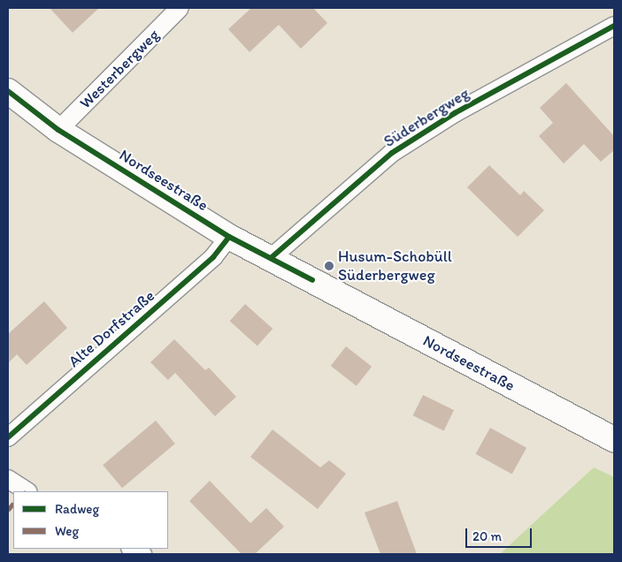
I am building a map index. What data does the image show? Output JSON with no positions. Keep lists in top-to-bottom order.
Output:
{
  "streets": {
    "main road": ["Nordseestraße"],
    "street": ["Westerbergweg", "Süderbergweg", "Alte Dorfstraße"]
  },
  "crossings": [
    ["Westerbergweg", "Nordseestraße"],
    ["Süderbergweg", "Nordseestraße"],
    ["Nordseestraße", "Alte Dorfstraße"]
  ],
  "places": ["Husum-Schobüll Süderbergweg"],
  "legend": ["Radweg", "Weg"],
  "scale_bar": "20 m"
}
